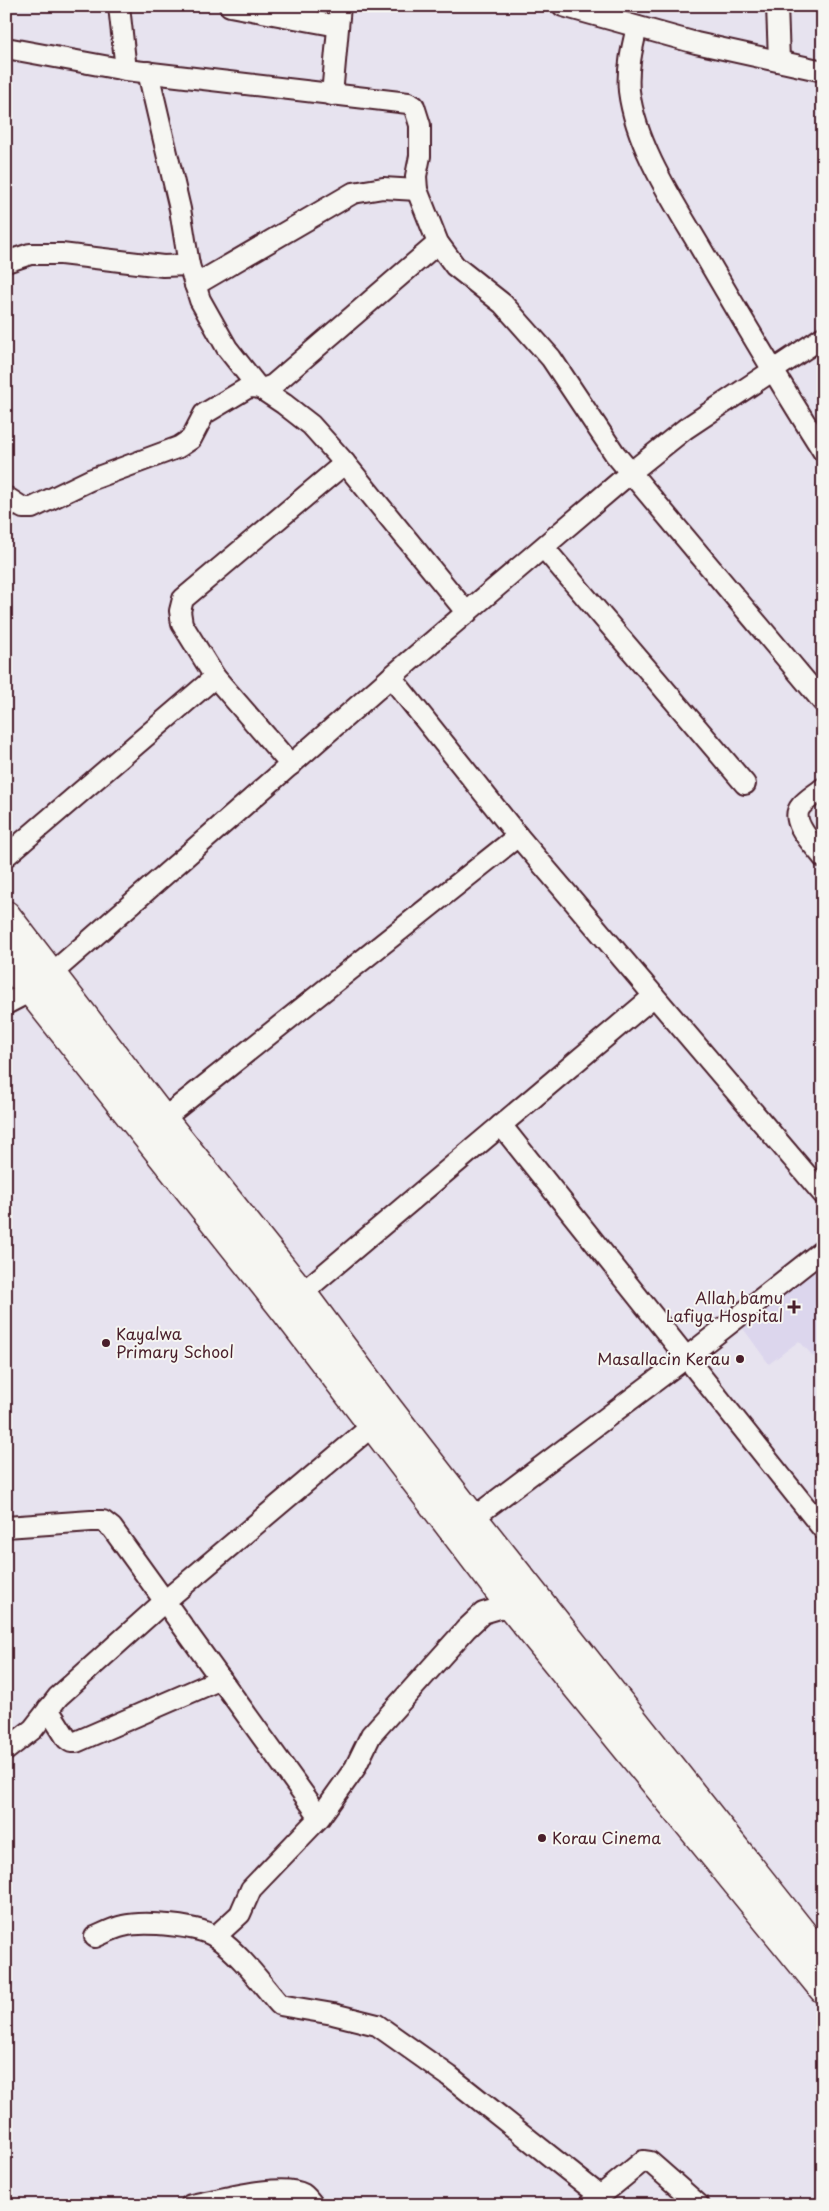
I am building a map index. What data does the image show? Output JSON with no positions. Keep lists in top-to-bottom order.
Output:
{
  "places": {
    "health": ["Allah bamu Lafiya Hospital"],
    "other": ["Kayalwa Primary School", "Masallacin Kerau", "Korau Cinema"]
  }
}
